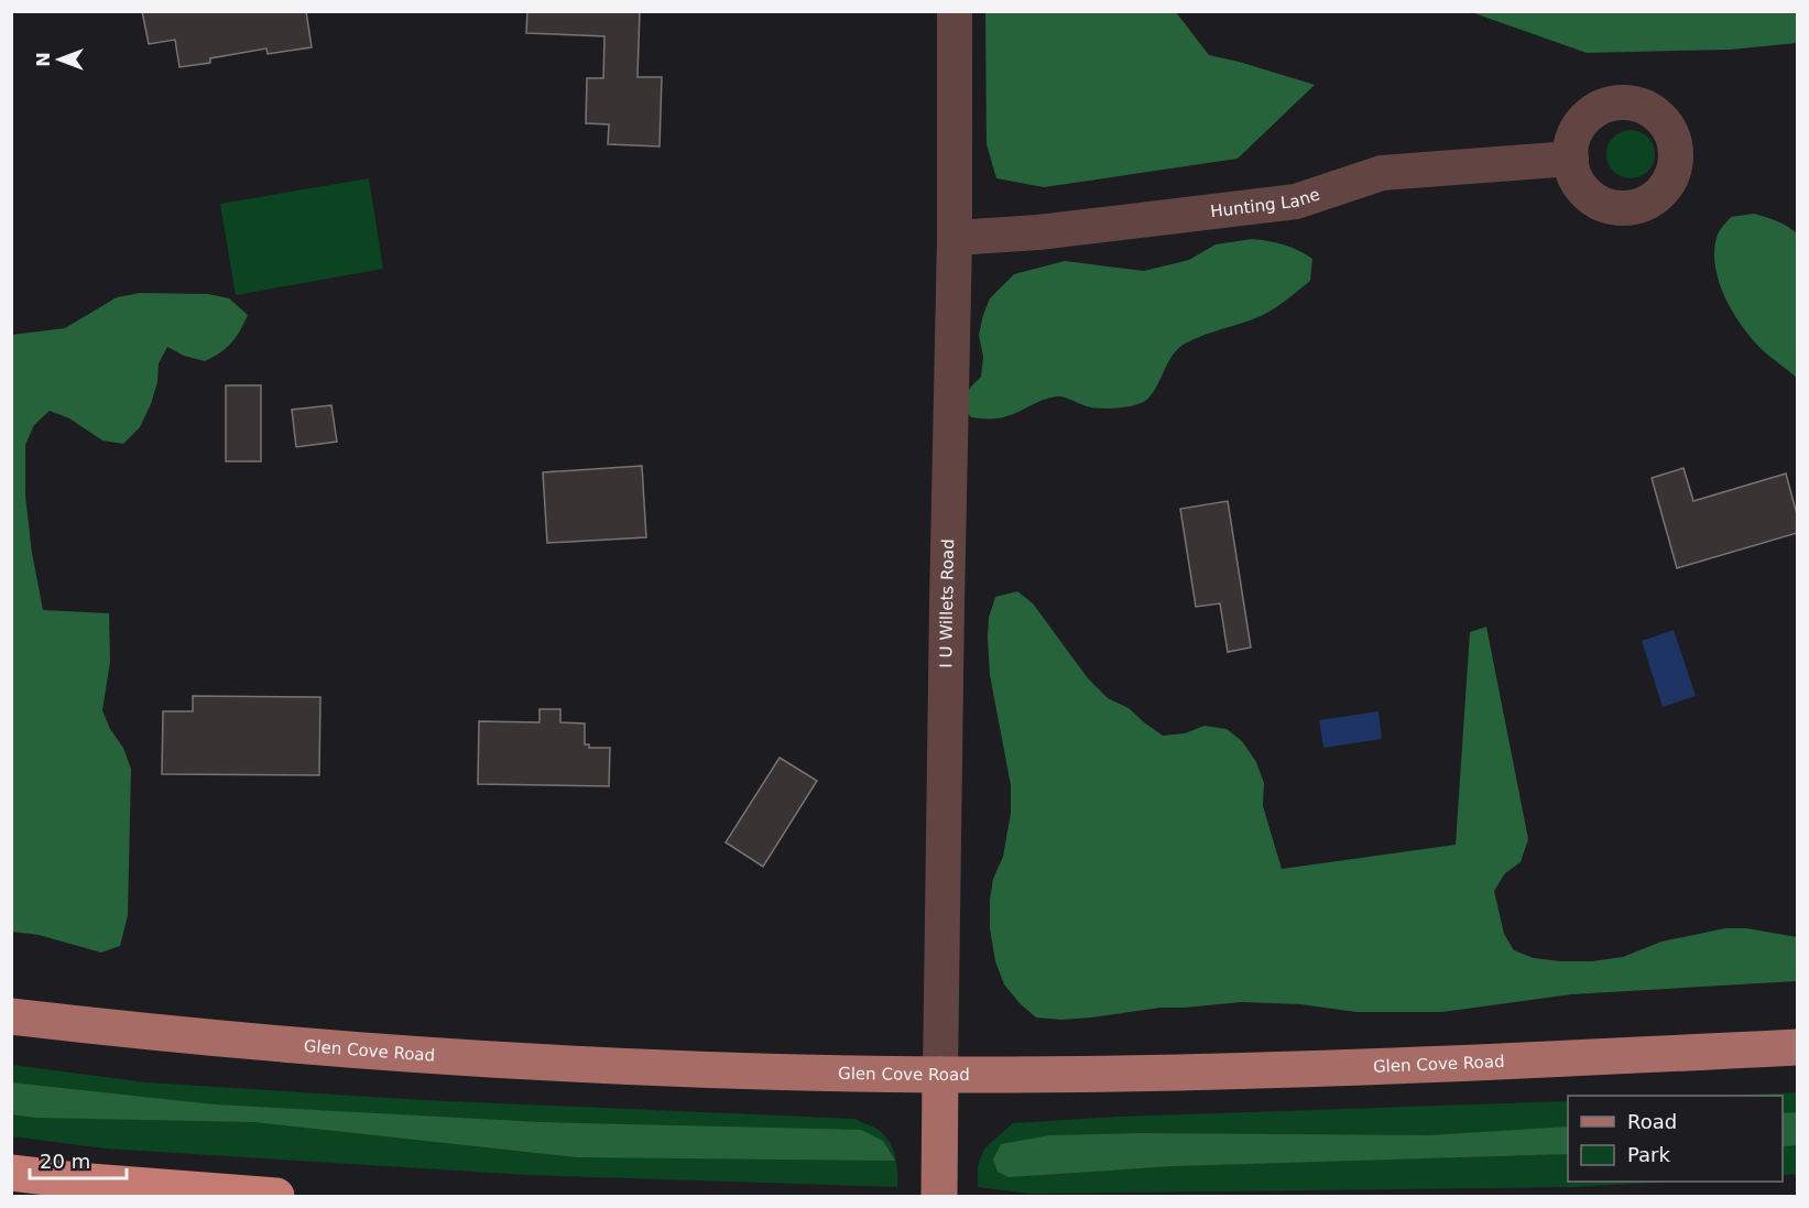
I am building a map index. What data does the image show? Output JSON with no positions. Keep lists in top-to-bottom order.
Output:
{
  "streets": {
    "main road": ["I U Willets Road", "Glen Cove Road"],
    "street": ["Hunting Lane"]
  },
  "crossings": [
    ["Hunting Lane", "I U Willets Road"],
    ["I U Willets Road", "Glen Cove Road"]
  ],
  "legend": ["Road", "Park"],
  "scale_bar": "20 m",
  "north": "left"
}
